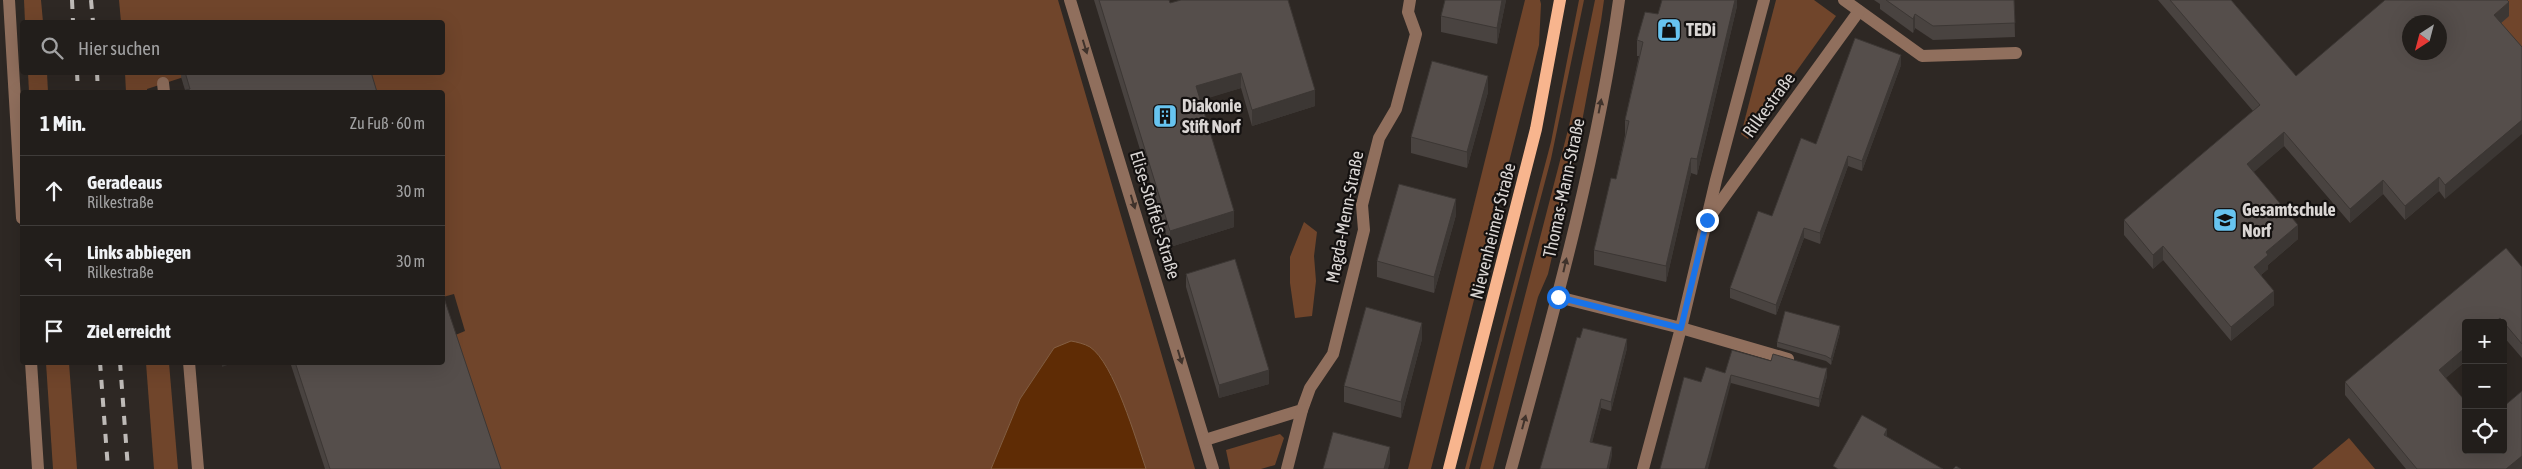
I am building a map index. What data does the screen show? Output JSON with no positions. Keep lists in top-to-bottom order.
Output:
{
  "streets": {
    "main road": ["Nievenheimer Straße"],
    "street": [
      "Rilkestraße",
      "Thomas-Mann-Straße",
      "Elise-Stoffels-Straße",
      "Magda-Menn-Straße"
    ]
  },
  "one_way": ["Thomas-Mann-Straße", "Elise-Stoffels-Straße"],
  "places": {
    "shop": ["TEDi"],
    "building": ["Diakonie Stift Norf"],
    "school or university": ["Gesamtschule Norf"]
  },
  "north": "bottom left",
  "page": {
    "search": "Hier suchen",
    "heading": ["1 Min.", "Zu Fuß · 60 m"],
    "list": [
      ["Geradeaus", "Rilkestraße", "30 m"],
      ["Links abbiegen", "Rilkestraße", "30 m"],
      "Ziel erreicht"
    ],
    "map_buttons": ["+", "−"]
  }
}
